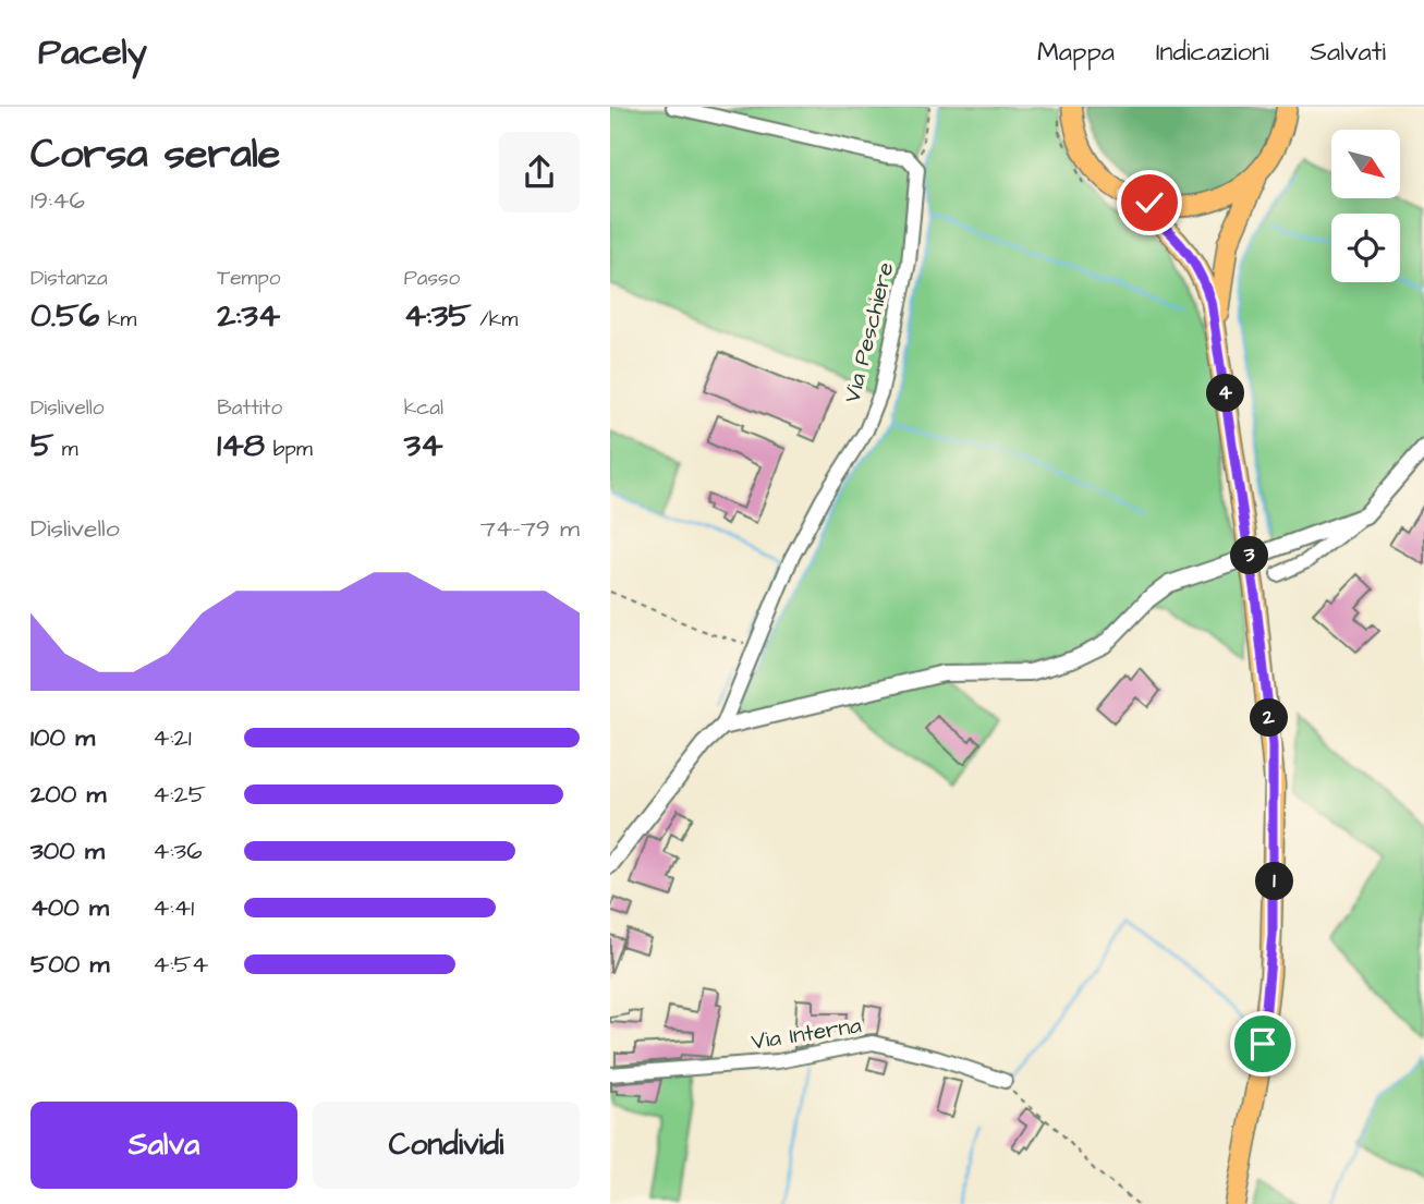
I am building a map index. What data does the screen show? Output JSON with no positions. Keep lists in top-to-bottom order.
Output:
{
  "streets": {
    "street": ["Via Peschiere", "Via Interna"]
  },
  "north": "bottom right",
  "page": {
    "header": "Pacely",
    "nav": ["Mappa", "Indicazioni", "Salvati"],
    "heading": ["Corsa serale", "19:46"],
    "stats": [
      ["Distanza", "0.56 km"],
      ["Tempo", "2:34"],
      ["Passo", "4:35 /km"],
      ["Dislivello", "5 m"],
      ["Battito", "148 bpm"],
      ["kcal", "34"]
    ],
    "pins": [
      "4",
      "3",
      "2",
      "1"
    ],
    "chart": ["Dislivello", "74–79 m"],
    "list": [
      {
        "name": "100 m",
        "note": "4:21"
      },
      {
        "name": "200 m",
        "note": "4:25"
      },
      {
        "name": "300 m",
        "note": "4:36"
      },
      {
        "name": "400 m",
        "note": "4:41"
      },
      {
        "name": "500 m",
        "note": "4:54"
      }
    ],
    "buttons": ["Salva", "Condividi"]
  }
}
